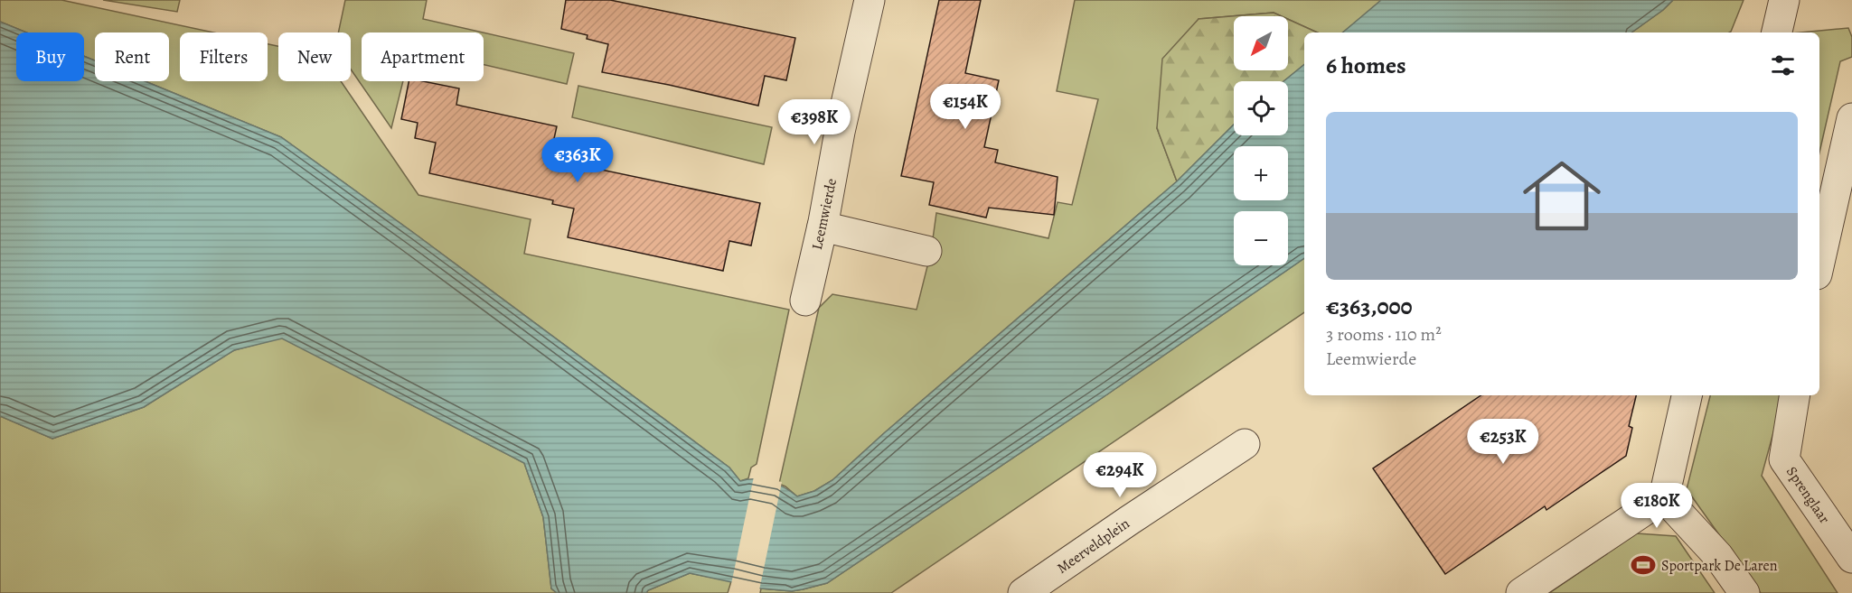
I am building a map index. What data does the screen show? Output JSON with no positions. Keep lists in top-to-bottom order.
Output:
{
  "streets": {
    "street": ["Leemwierde", "Sprenglaar", "Meerveldplein"]
  },
  "places": {
    "sports": ["Sportpark De Laren"]
  },
  "north": "bottom left",
  "page": {
    "map_buttons": ["+", "−"],
    "chip": [
      "Buy",
      "Rent",
      "Filters",
      "New",
      "Apartment"
    ],
    "heading": "6 homes",
    "price": [
      "€154K",
      "€398K",
      "€363K",
      "€253K",
      "€294K",
      "€180K"
    ],
    "list": [
      {
        "name": "€363,000",
        "note": "3 rooms · 110 m² · Leemwierde"
      }
    ]
  }
}
